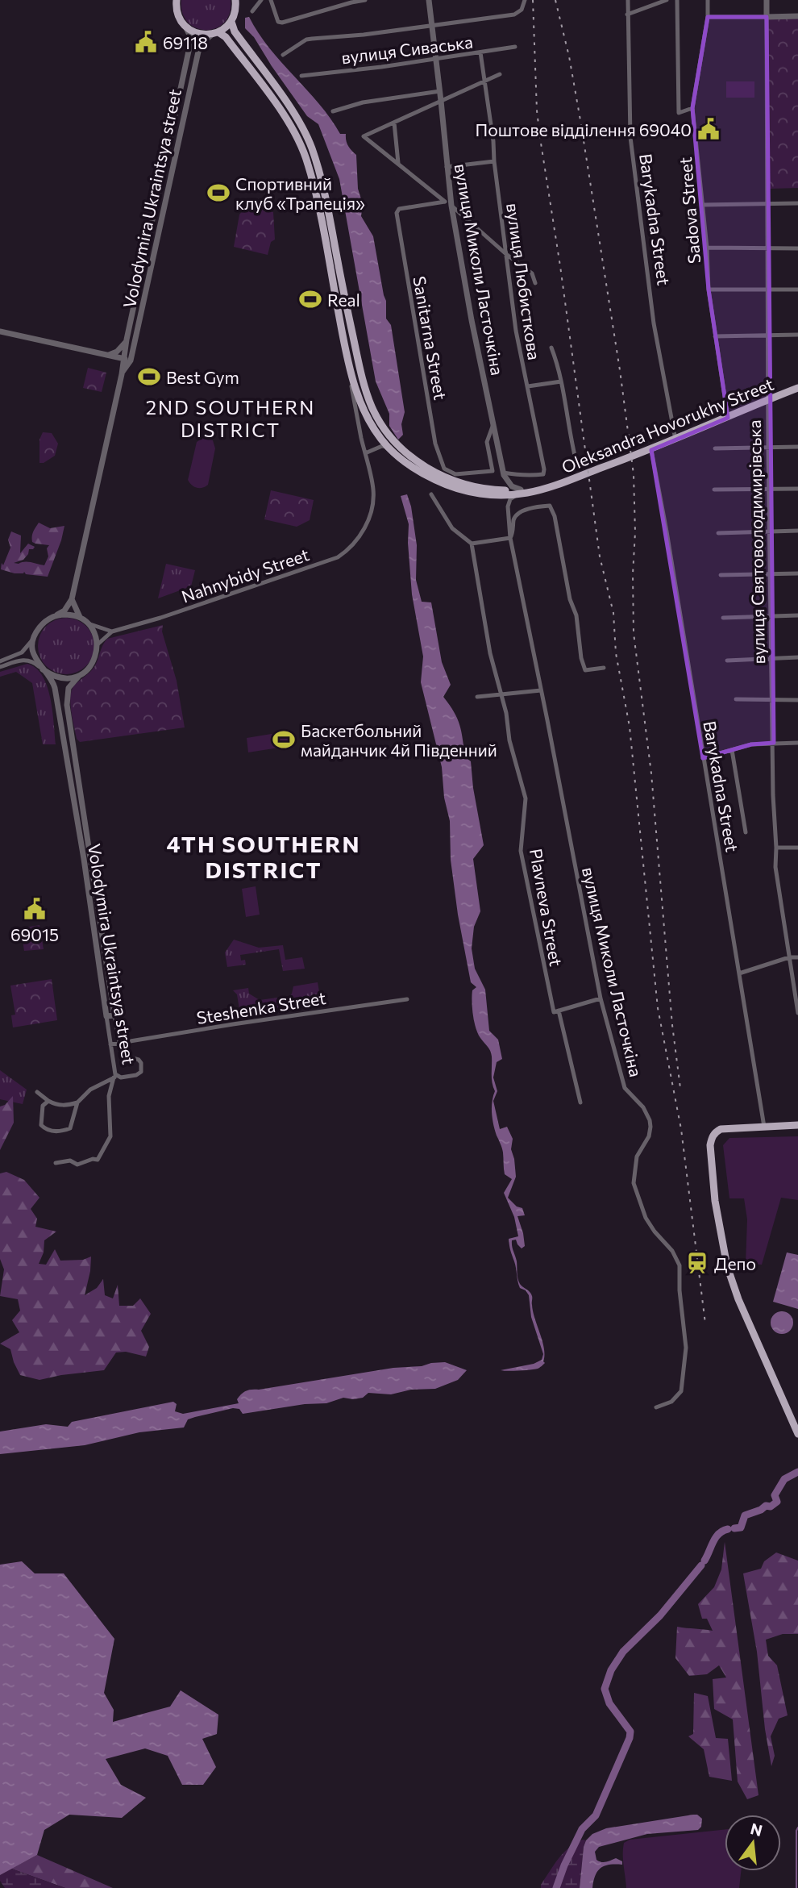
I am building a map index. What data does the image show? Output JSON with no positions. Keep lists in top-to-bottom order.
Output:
{
  "streets": {
    "main road": ["Volodymira Ukraintsya street", "Oleksandra Hovorukhy Street"],
    "street": [
      "вулиця Сиваська",
      "Sadova Street",
      "Barykadna Street",
      "вулиця Миколи Ласточкіна",
      "вулиця Любисткова",
      "Sanitarna Street",
      "вулиця Святоволодимирівська",
      "Nahnybidy Street",
      "Plavneva Street",
      "Steshenka Street"
    ]
  },
  "crossings": [
    ["вулиця Сиваська", "вулиця Миколи Ласточкіна"],
    ["вулиця Сиваська", "вулиця Любисткова"],
    ["Volodymira Ukraintsya street", "Nahnybidy Street"],
    ["Volodymira Ukraintsya street", "Steshenka Street"],
    ["Sadova Street", "Oleksandra Hovorukhy Street"],
    ["Barykadna Street", "Oleksandra Hovorukhy Street"],
    ["вулиця Миколи Ласточкіна", "вулиця Любисткова"],
    ["вулиця Миколи Ласточкіна", "Sanitarna Street"],
    ["Oleksandra Hovorukhy Street", "вулиця Святоволодимирівська"]
  ],
  "districts": ["2ND SOUTHERN DISTRICT", "4TH SOUTHERN DISTRICT"],
  "places": {
    "public building": ["69118", "Поштове відділення 69040", "69015"],
    "sports": [
      "Спортивний клуб «Трапеція»",
      "Real",
      "Best Gym",
      "Баскетбольний майданчик 4й Південний"
    ],
    "station": ["Депо"]
  },
  "north": "top"
}
